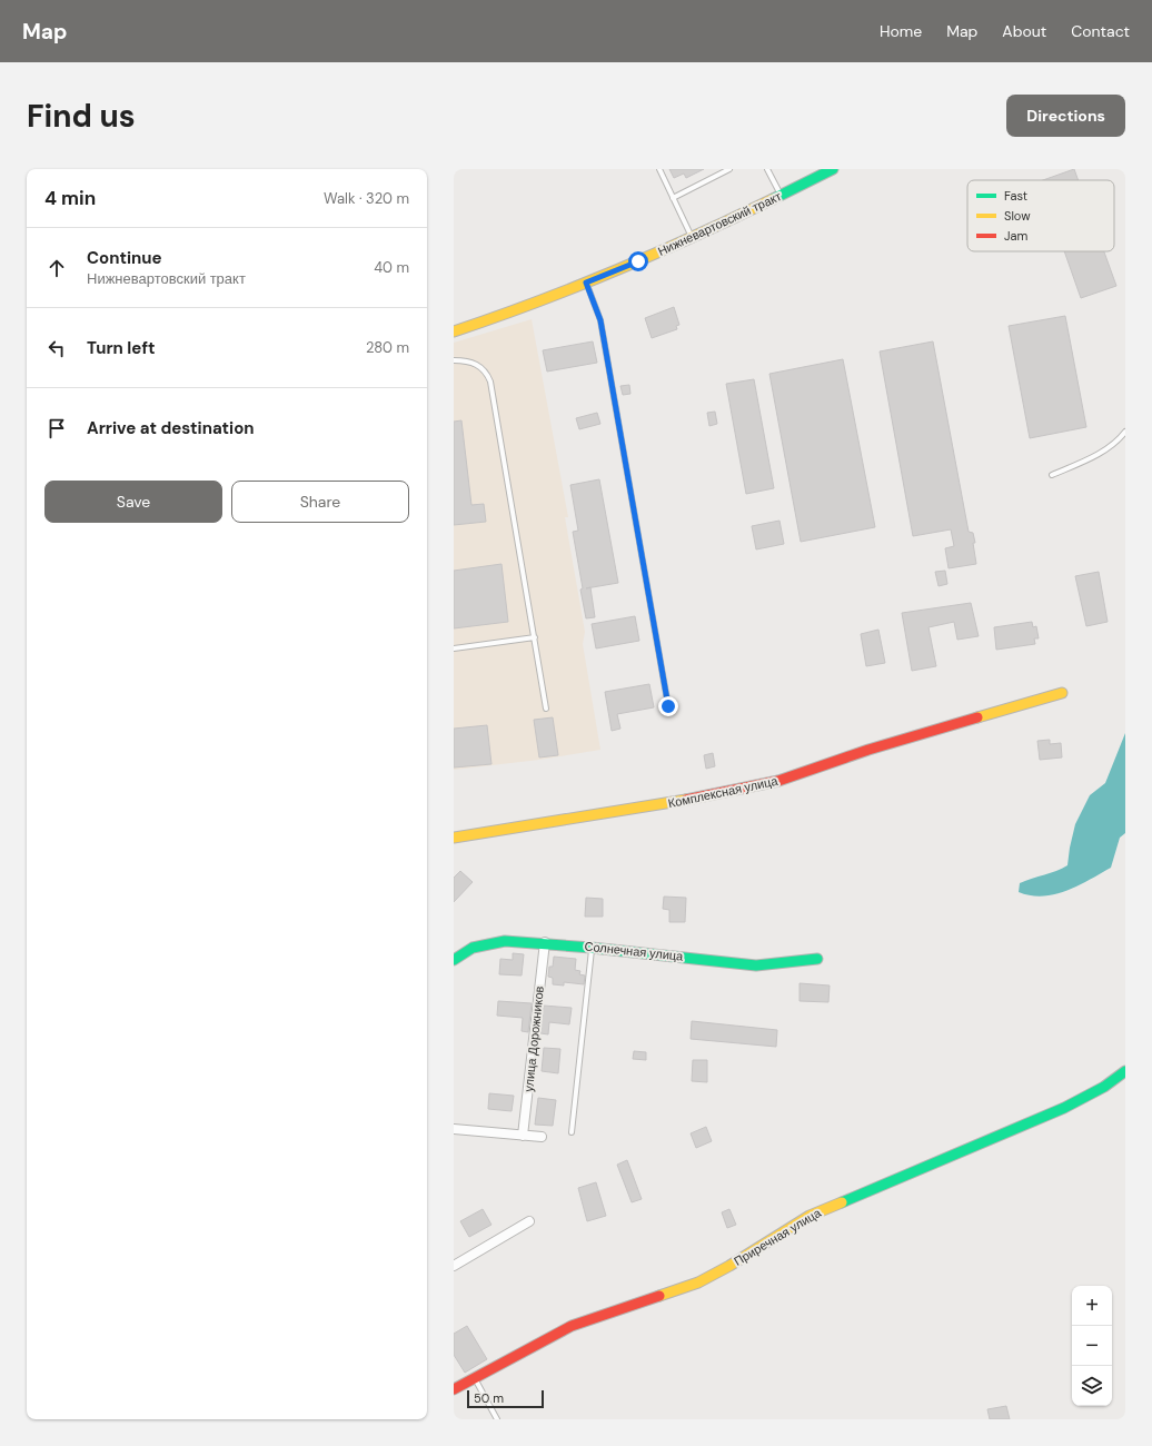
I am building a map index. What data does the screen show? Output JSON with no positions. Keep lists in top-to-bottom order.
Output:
{
  "streets": {
    "street": [
      "Нижневартовский тракт",
      "Комплексная улица",
      "Солнечная улица",
      "улица Дорожников",
      "Приречная улица"
    ]
  },
  "crossings": [
    ["Солнечная улица", "улица Дорожников"]
  ],
  "legend": ["Fast", "Slow", "Jam"],
  "scale_bar": "50 m",
  "page": {
    "header": "Map",
    "nav": [
      "Home",
      "Map",
      "About",
      "Contact"
    ],
    "buttons": [
      "Directions",
      ["Save", "Share"]
    ],
    "title": "Find us",
    "heading": ["4 min", "Walk · 320 m"],
    "list": [
      ["Continue", "Нижневартовский тракт", "40 m"],
      ["Turn left", "280 m"],
      "Arrive at destination"
    ],
    "map_buttons": ["+", "−"],
    "scale": "50 m"
  }
}
